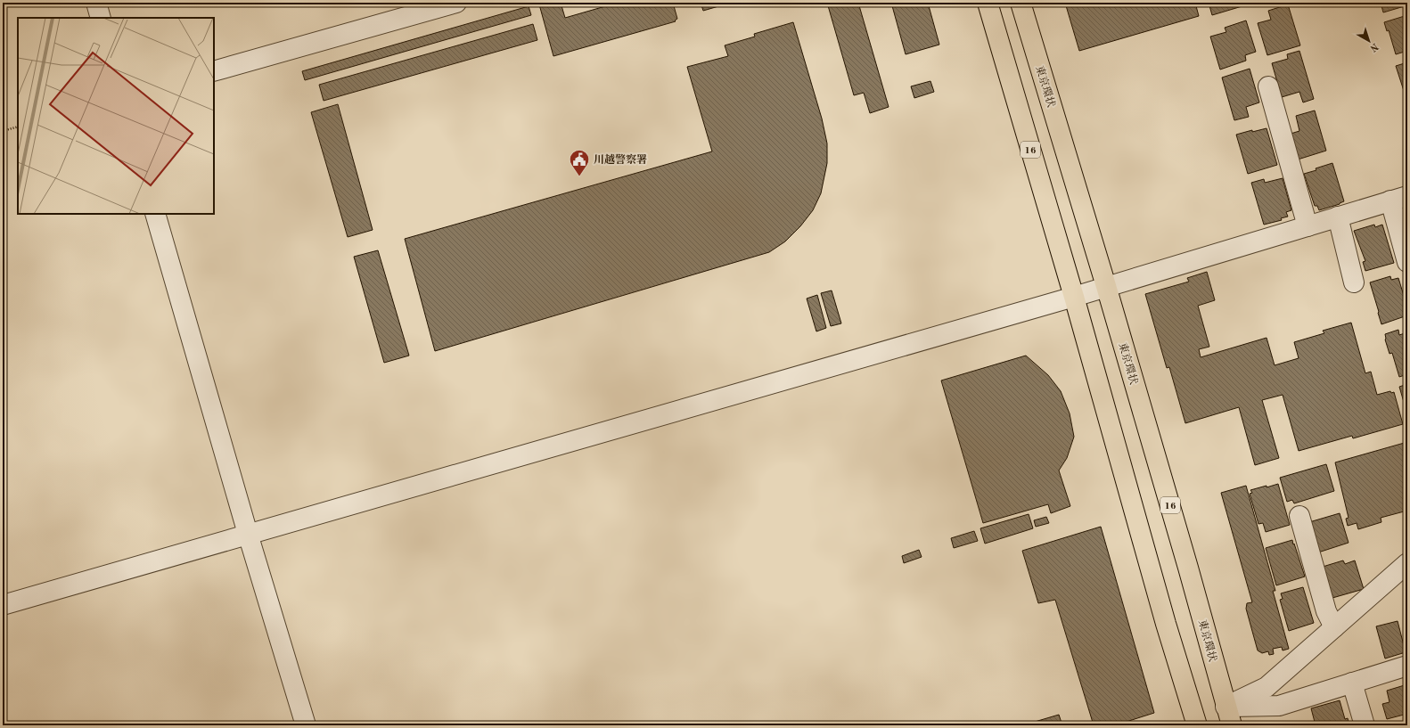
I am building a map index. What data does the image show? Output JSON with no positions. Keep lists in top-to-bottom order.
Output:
{
  "streets": {
    "highway": ["東京環状", "16"]
  },
  "places": {
    "public building": ["川越警察署"]
  },
  "north": "bottom right"
}
